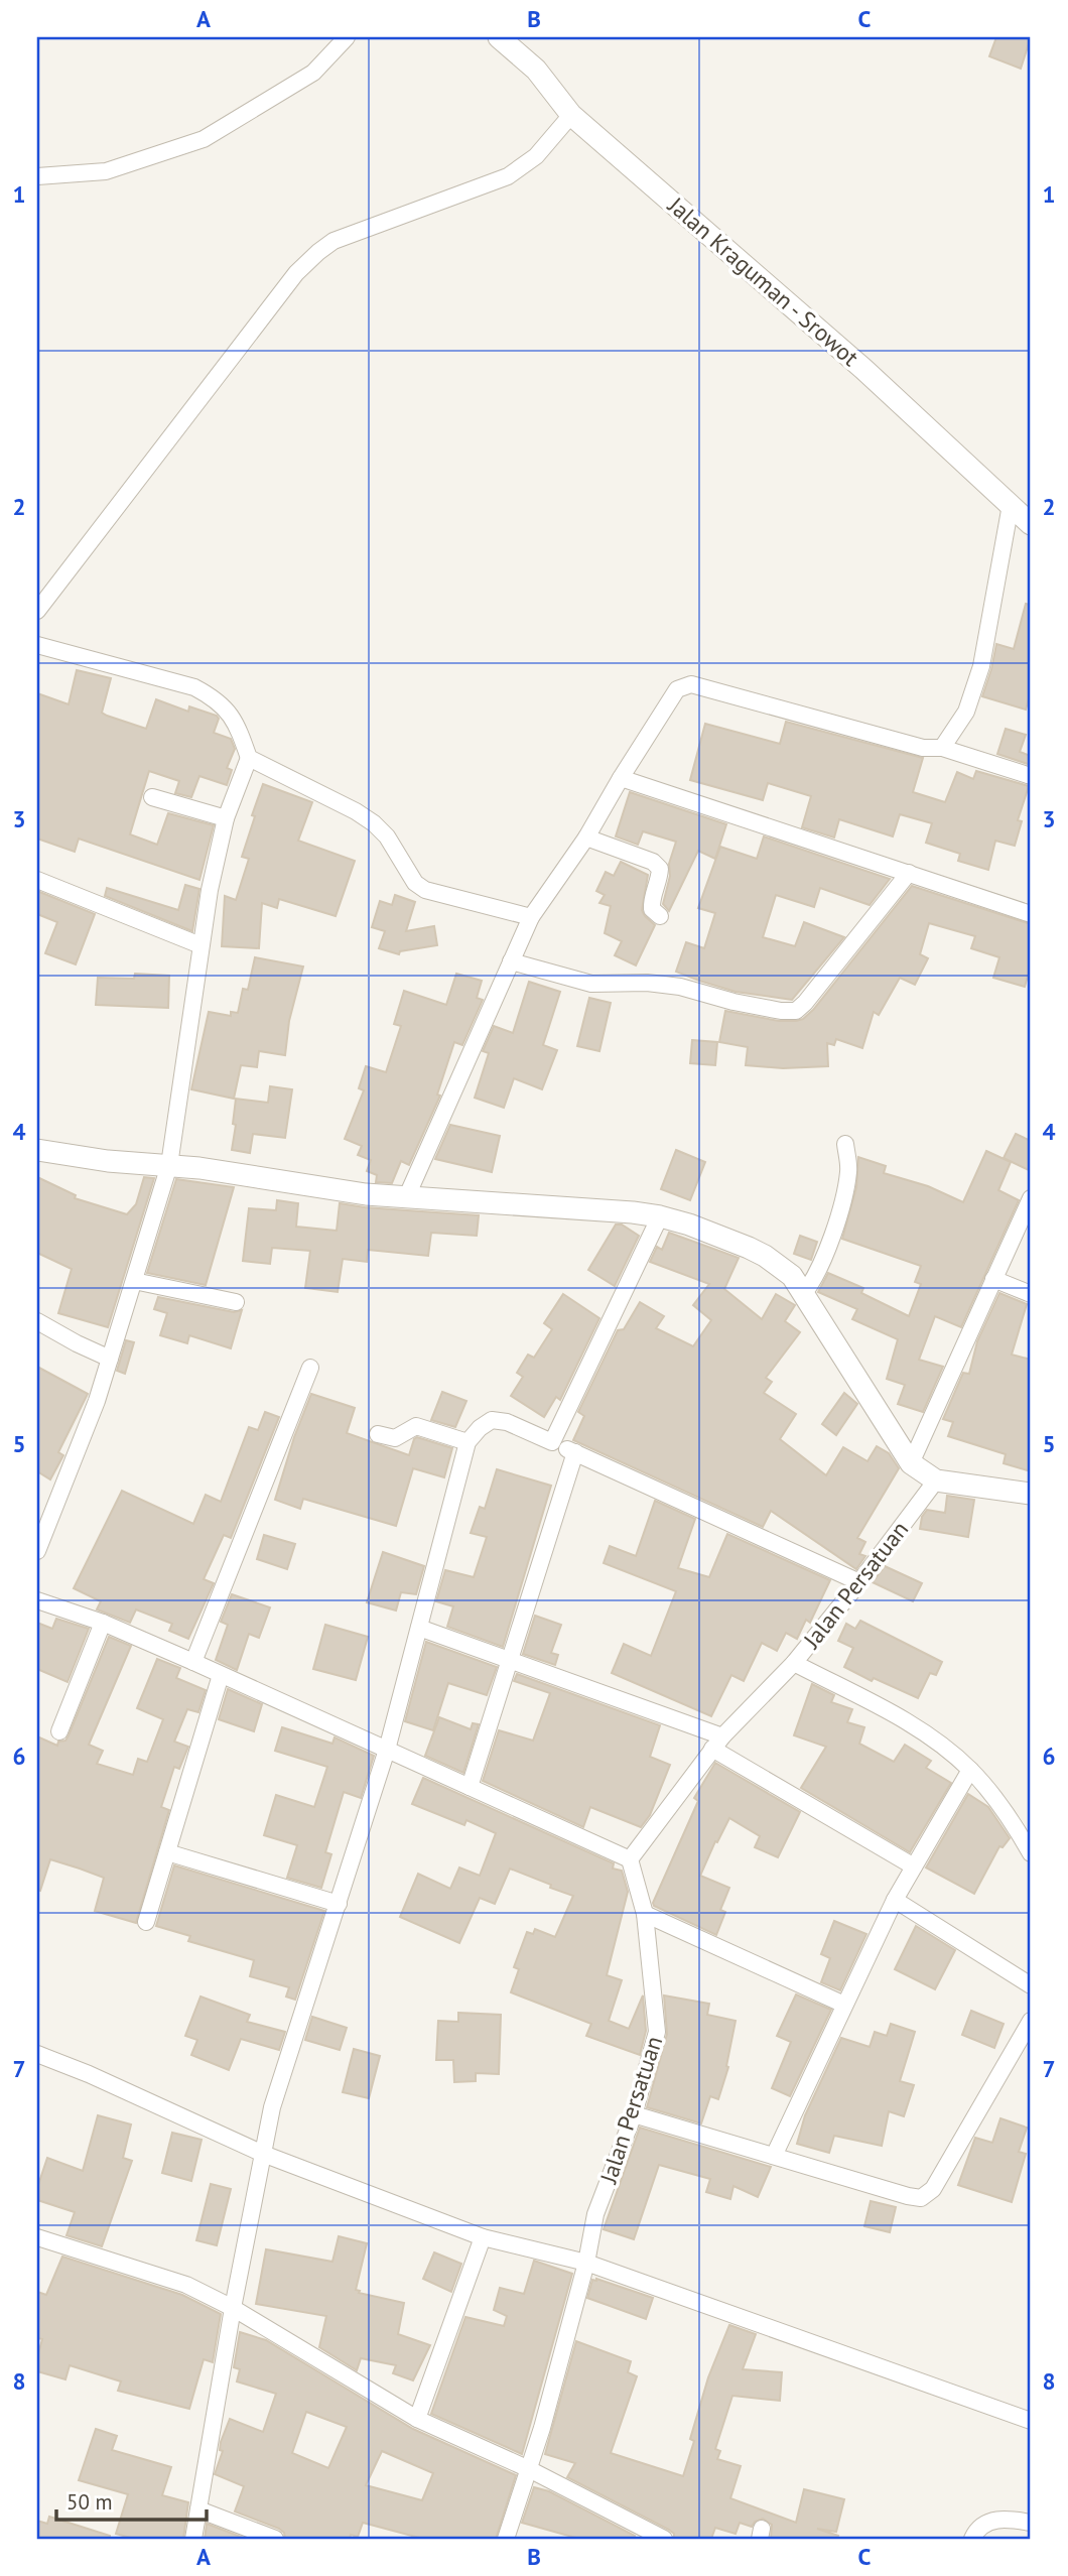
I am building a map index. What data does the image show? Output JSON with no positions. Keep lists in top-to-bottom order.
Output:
{
  "streets": {
    "street": ["Jalan Kraguman - Srowot", "Jalan Persatuan"]
  },
  "scale_bar": "50 m",
  "grid": {
    "columns": ["A", "B", "C"],
    "rows": [
      "1",
      "2",
      "3",
      "4",
      "5",
      "6",
      "7",
      "8"
    ]
  }
}
